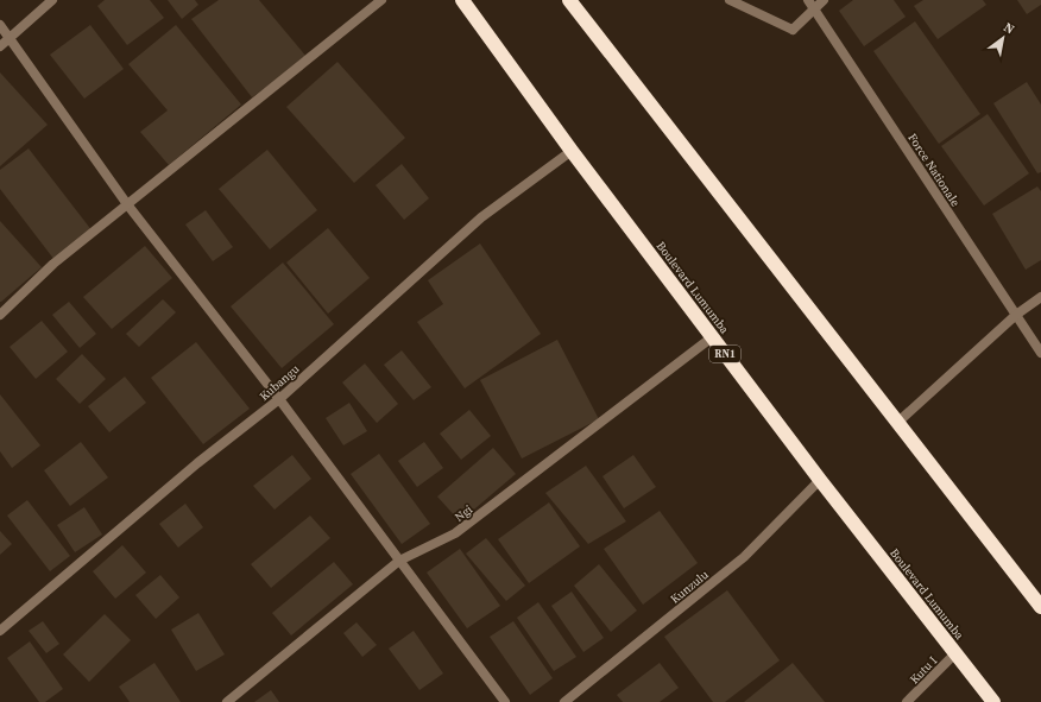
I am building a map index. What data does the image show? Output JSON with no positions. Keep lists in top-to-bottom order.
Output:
{
  "streets": {
    "highway": ["Boulevard Lumumba", "RN1"],
    "street": [
      "Force Nationale",
      "Kubangu",
      "Ngi",
      "Kunzulu",
      "Kutu I"
    ]
  },
  "crossings": [
    ["Boulevard Lumumba", "Kubangu"],
    ["Boulevard Lumumba", "Ngi"],
    ["Boulevard Lumumba", "Kunzulu"],
    ["Boulevard Lumumba", "Kutu I"]
  ],
  "north": "top right"
}
